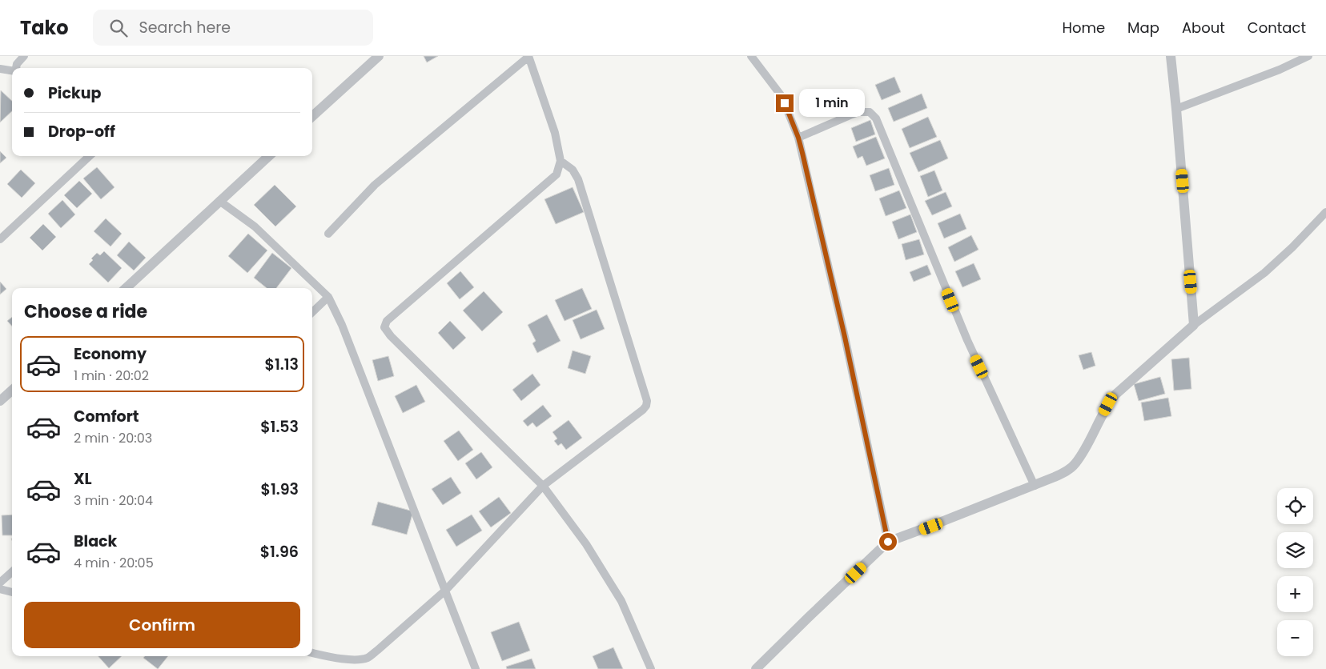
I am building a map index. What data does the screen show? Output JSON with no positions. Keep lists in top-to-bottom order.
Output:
{
  "page": {
    "header": "Tako",
    "search": "Search here",
    "nav": [
      "Home",
      "Map",
      "About",
      "Contact"
    ],
    "banner": ["Pickup", "Drop-off"],
    "bubble": "1 min",
    "heading": "Choose a ride",
    "list": [
      {
        "name": "Economy",
        "note": "1 min · 20:02",
        "value": "$1.13"
      },
      {
        "name": "Comfort",
        "note": "2 min · 20:03",
        "value": "$1.53"
      },
      {
        "name": "XL",
        "note": "3 min · 20:04",
        "value": "$1.93"
      },
      {
        "name": "Black",
        "note": "4 min · 20:05",
        "value": "$1.96"
      }
    ],
    "map_buttons": ["+", "−"],
    "buttons": "Confirm"
  }
}
